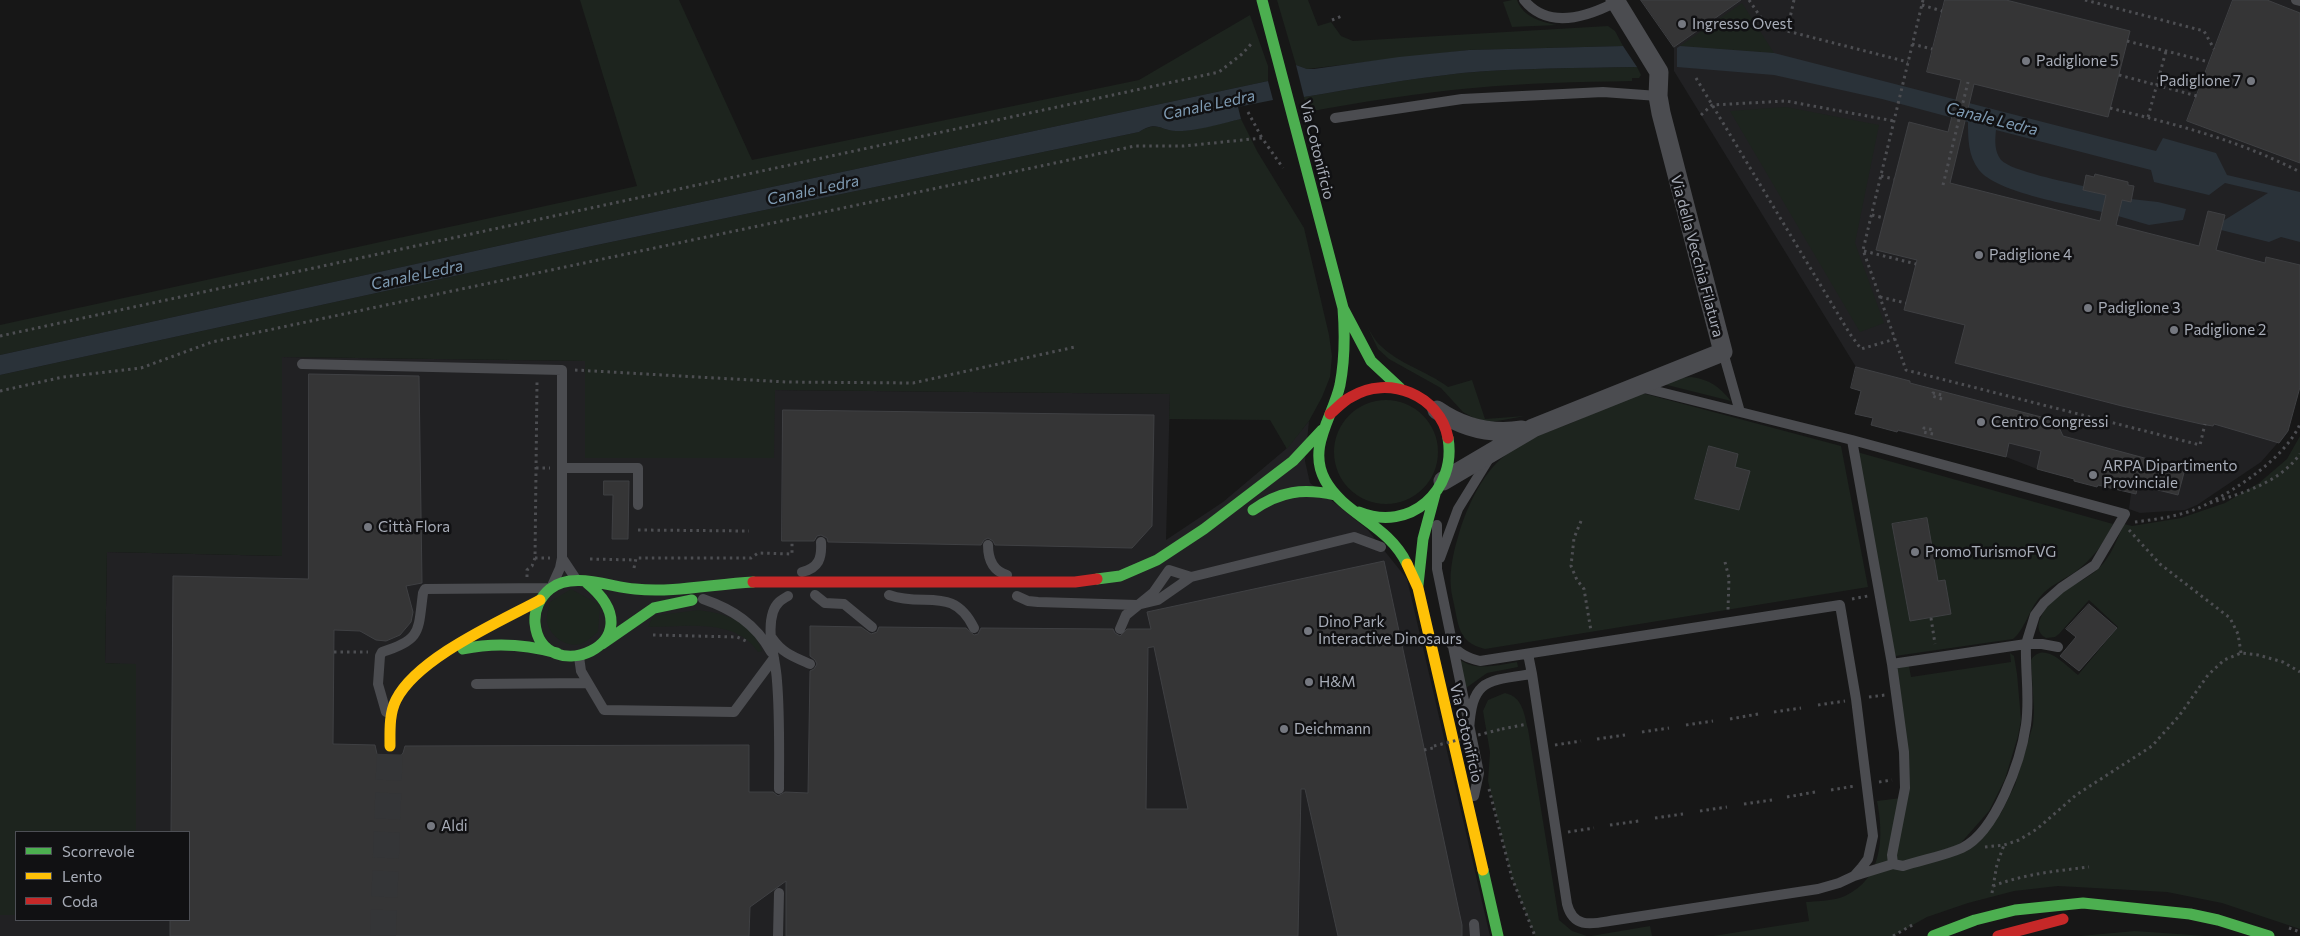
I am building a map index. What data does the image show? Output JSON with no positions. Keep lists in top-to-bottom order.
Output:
{
  "streets": {
    "street": ["Via Cotonificio", "Via della Vecchia Filatura"]
  },
  "crossings": [
    ["Via Cotonificio", "Via della Vecchia Filatura"]
  ],
  "water": ["Canale Ledra"],
  "places": [
    "Ingresso Ovest",
    "Padiglione 5",
    "Padiglione 7",
    "Padiglione 4",
    "Padiglione 3",
    "Padiglione 2",
    "Centro Congressi",
    "ARPA Dipartimento Provinciale",
    "Città Flora",
    "PromoTurismoFVG",
    "Dino Park Interactive Dinosaurs",
    "H&M",
    "Deichmann",
    "Aldi"
  ],
  "legend": ["Scorrevole", "Lento", "Coda"]
}
